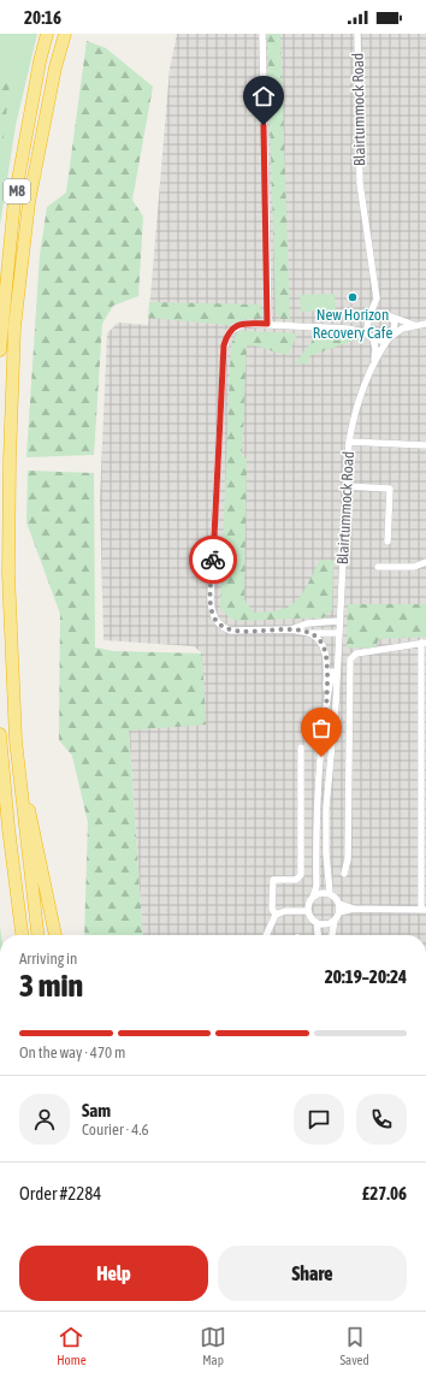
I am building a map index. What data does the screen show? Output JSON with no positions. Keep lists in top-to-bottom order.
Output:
{
  "streets": {
    "highway": ["M8"],
    "street": ["Blairtummock Road"]
  },
  "places": ["New Horizon Recovery Cafe"],
  "page": {
    "status": "20:16",
    "heading": ["3 min", "Arriving in", "20:19–20:24"],
    "panel": [
      "Sam",
      "Courier · 4.6",
      "Order #2284",
      "£27.06"
    ],
    "bar": "On the way · 470 m",
    "buttons": ["Help", "Share"],
    "tabs": ["Home", "Map", "Saved"]
  }
}
